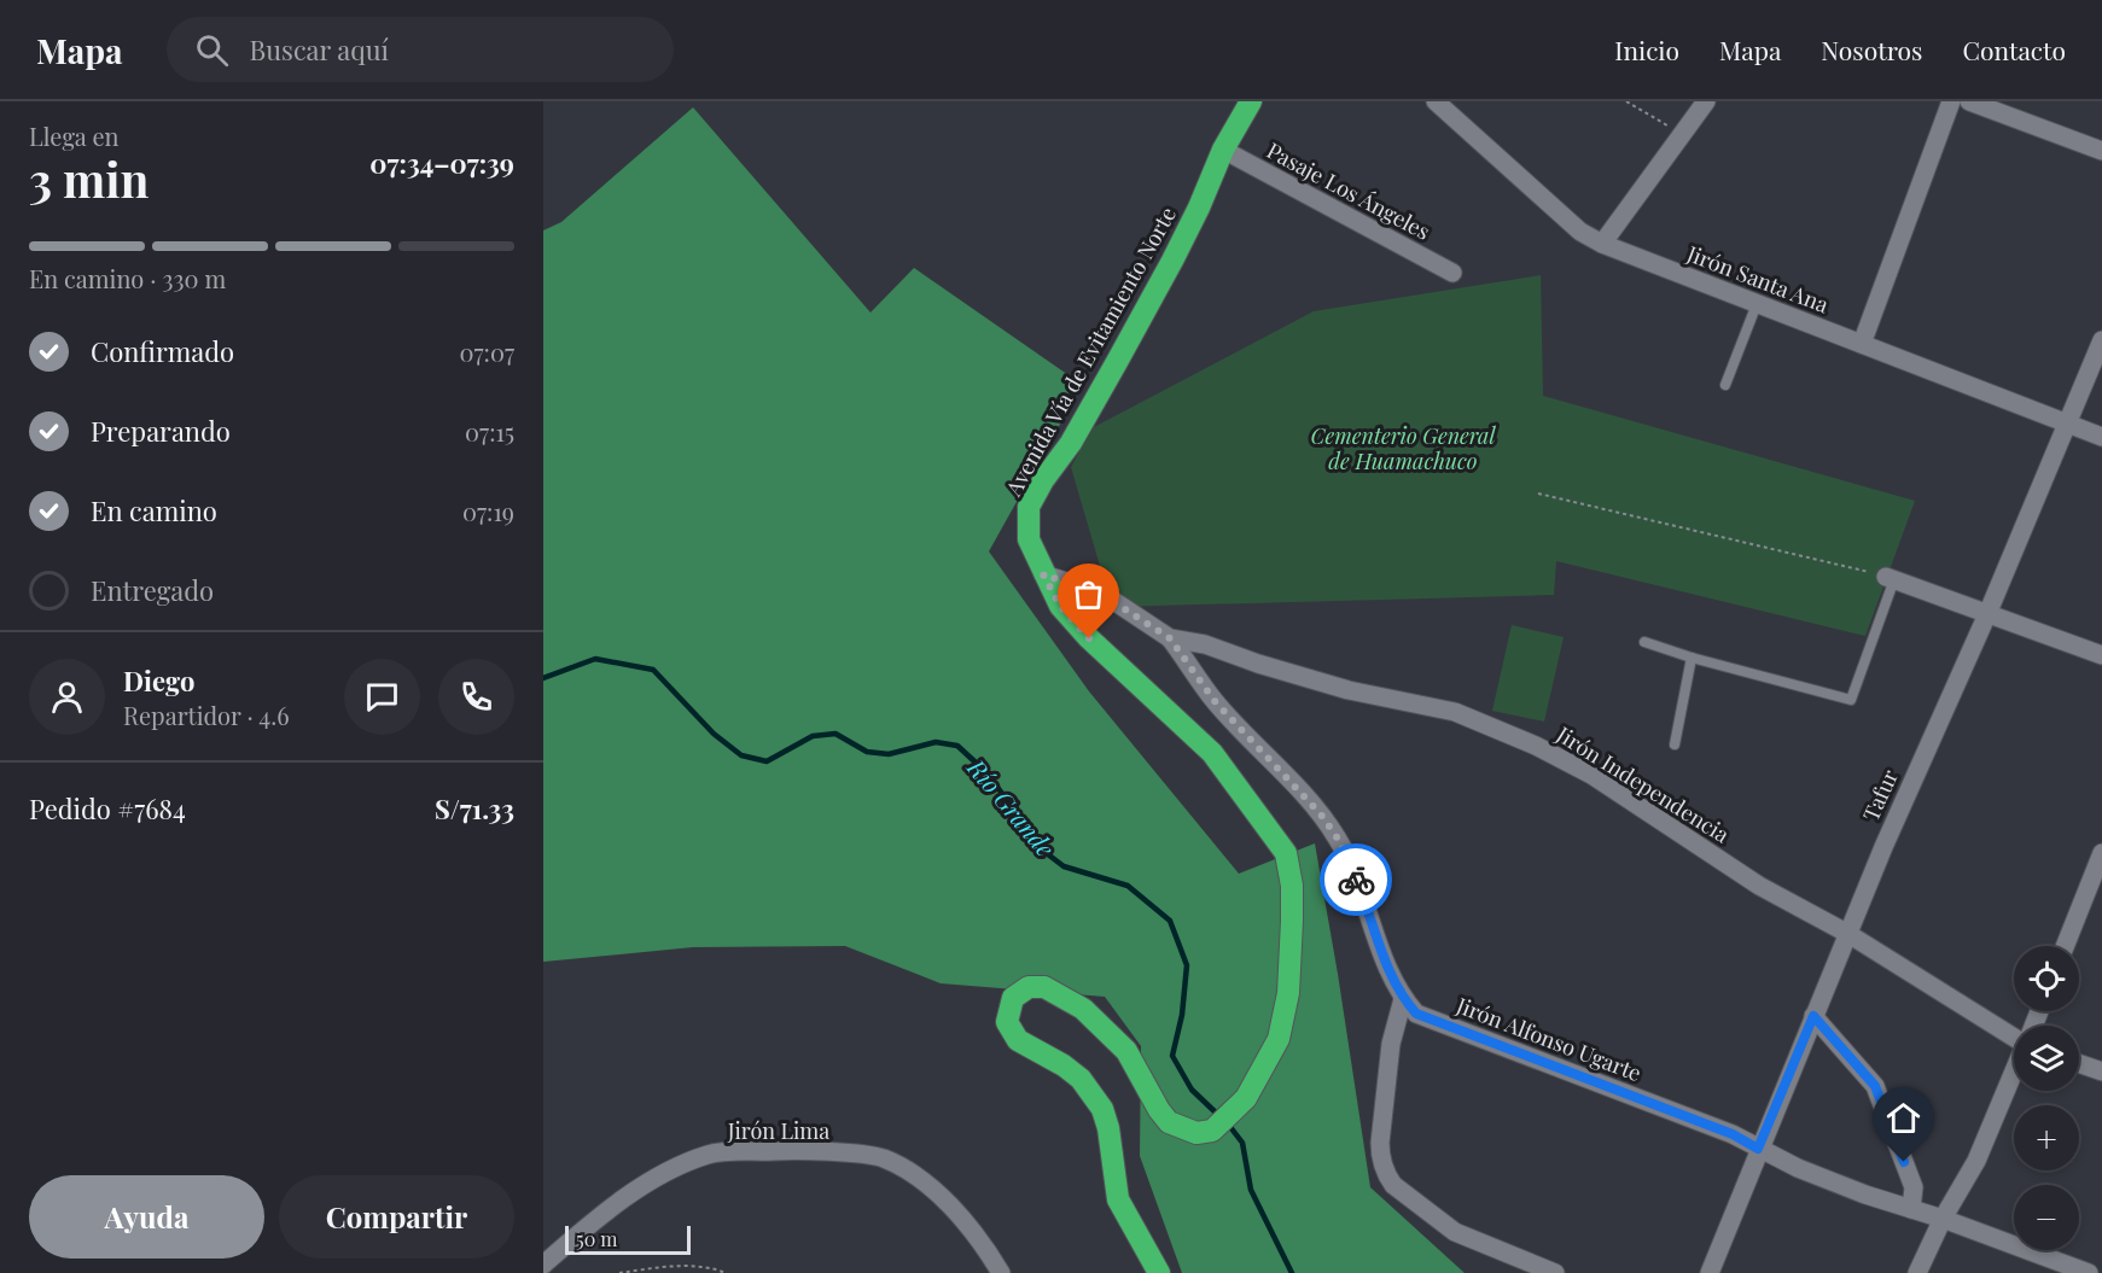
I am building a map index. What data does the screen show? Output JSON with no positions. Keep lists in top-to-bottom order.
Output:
{
  "streets": {
    "highway": ["Avenida Vía de Evitamiento Norte"],
    "street": [
      "Pasaje Los Ángeles",
      "Jirón Santa Ana",
      "Jirón Independencia",
      "Tafur",
      "Jirón Alfonso Ugarte",
      "Jirón Lima"
    ]
  },
  "crossings": [
    ["Pasaje Los Ángeles", "Avenida Vía de Evitamiento Norte"],
    ["Jirón Santa Ana", "Tafur"],
    ["Avenida Vía de Evitamiento Norte", "Jirón Independencia"],
    ["Jirón Independencia", "Tafur"],
    ["Jirón Independencia", "Jirón Alfonso Ugarte"],
    ["Tafur", "Jirón Alfonso Ugarte"]
  ],
  "water": ["Río Grande"],
  "parks": ["Cementerio General de Huamachuco"],
  "scale_bar": "50 m",
  "page": {
    "header": "Mapa",
    "search": "Buscar aquí",
    "nav": [
      "Inicio",
      "Mapa",
      "Nosotros",
      "Contacto"
    ],
    "heading": ["3 min", "Llega en", "07:34–07:39"],
    "panel": [
      "Diego",
      "Repartidor · 4.6",
      "Pedido #7684",
      "S/71.33"
    ],
    "bar": "En camino · 330 m",
    "list": [
      ["Confirmado", "07:07"],
      ["Preparando", "07:15"],
      ["En camino", "07:19"],
      "Entregado"
    ],
    "map_buttons": ["+", "−"],
    "buttons": ["Ayuda", "Compartir"],
    "scale": "50 m"
  }
}
